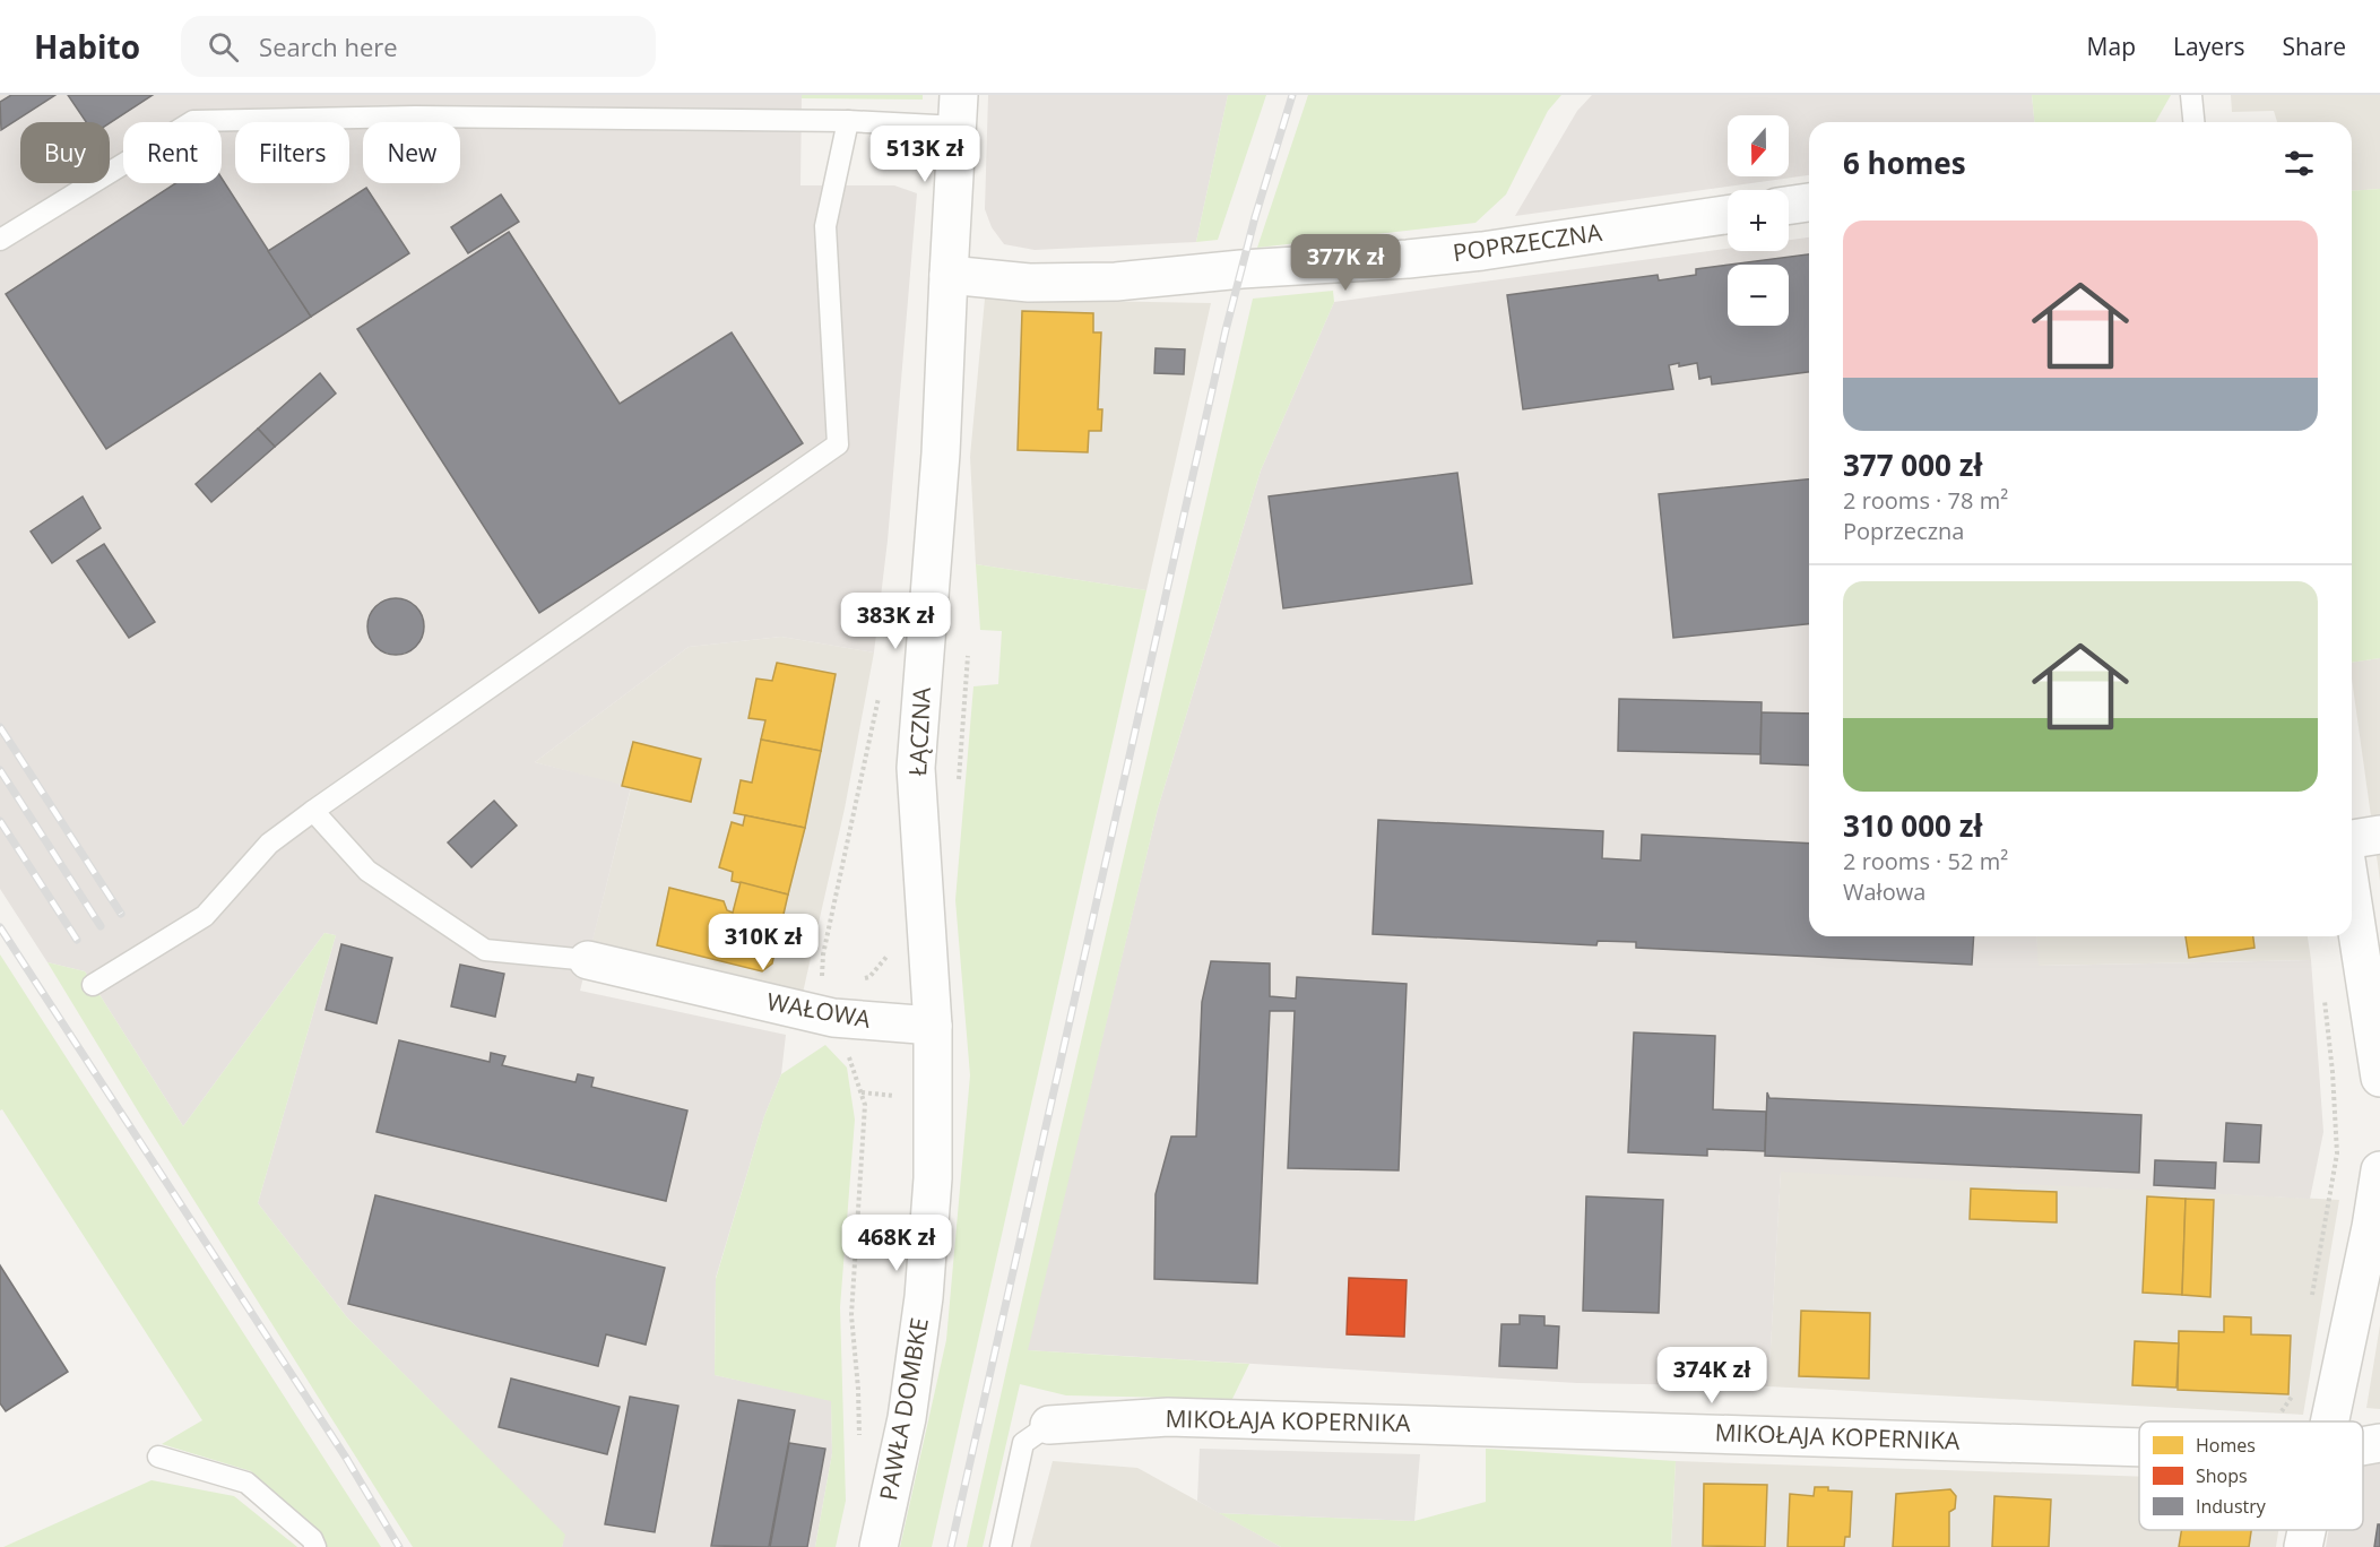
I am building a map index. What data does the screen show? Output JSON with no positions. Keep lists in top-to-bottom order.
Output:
{
  "streets": {
    "street": [
      "POPRZECZNA",
      "ŁĄCZNA",
      "WAŁOWA",
      "PAWŁA DOMBKE",
      "MIKOŁAJA KOPERNIKA"
    ]
  },
  "crossings": [
    ["POPRZECZNA", "ŁĄCZNA"],
    ["ŁĄCZNA", "WAŁOWA"],
    ["ŁĄCZNA", "PAWŁA DOMBKE"],
    ["WAŁOWA", "PAWŁA DOMBKE"]
  ],
  "legend": ["Homes", "Shops", "Industry"],
  "north": "bottom",
  "page": {
    "header": "Habito",
    "search": "Search here",
    "nav": ["Map", "Layers", "Share"],
    "map_buttons": ["+", "−"],
    "chip": [
      "Buy",
      "Rent",
      "Filters",
      "New"
    ],
    "heading": "6 homes",
    "price": [
      "513K zł",
      "377K zł",
      "383K zł",
      "310K zł",
      "468K zł",
      "374K zł"
    ],
    "list": [
      {
        "name": "377 000 zł",
        "note": "2 rooms · 78 m² · Poprzeczna"
      },
      {
        "name": "310 000 zł",
        "note": "2 rooms · 52 m² · Wałowa"
      }
    ]
  }
}
